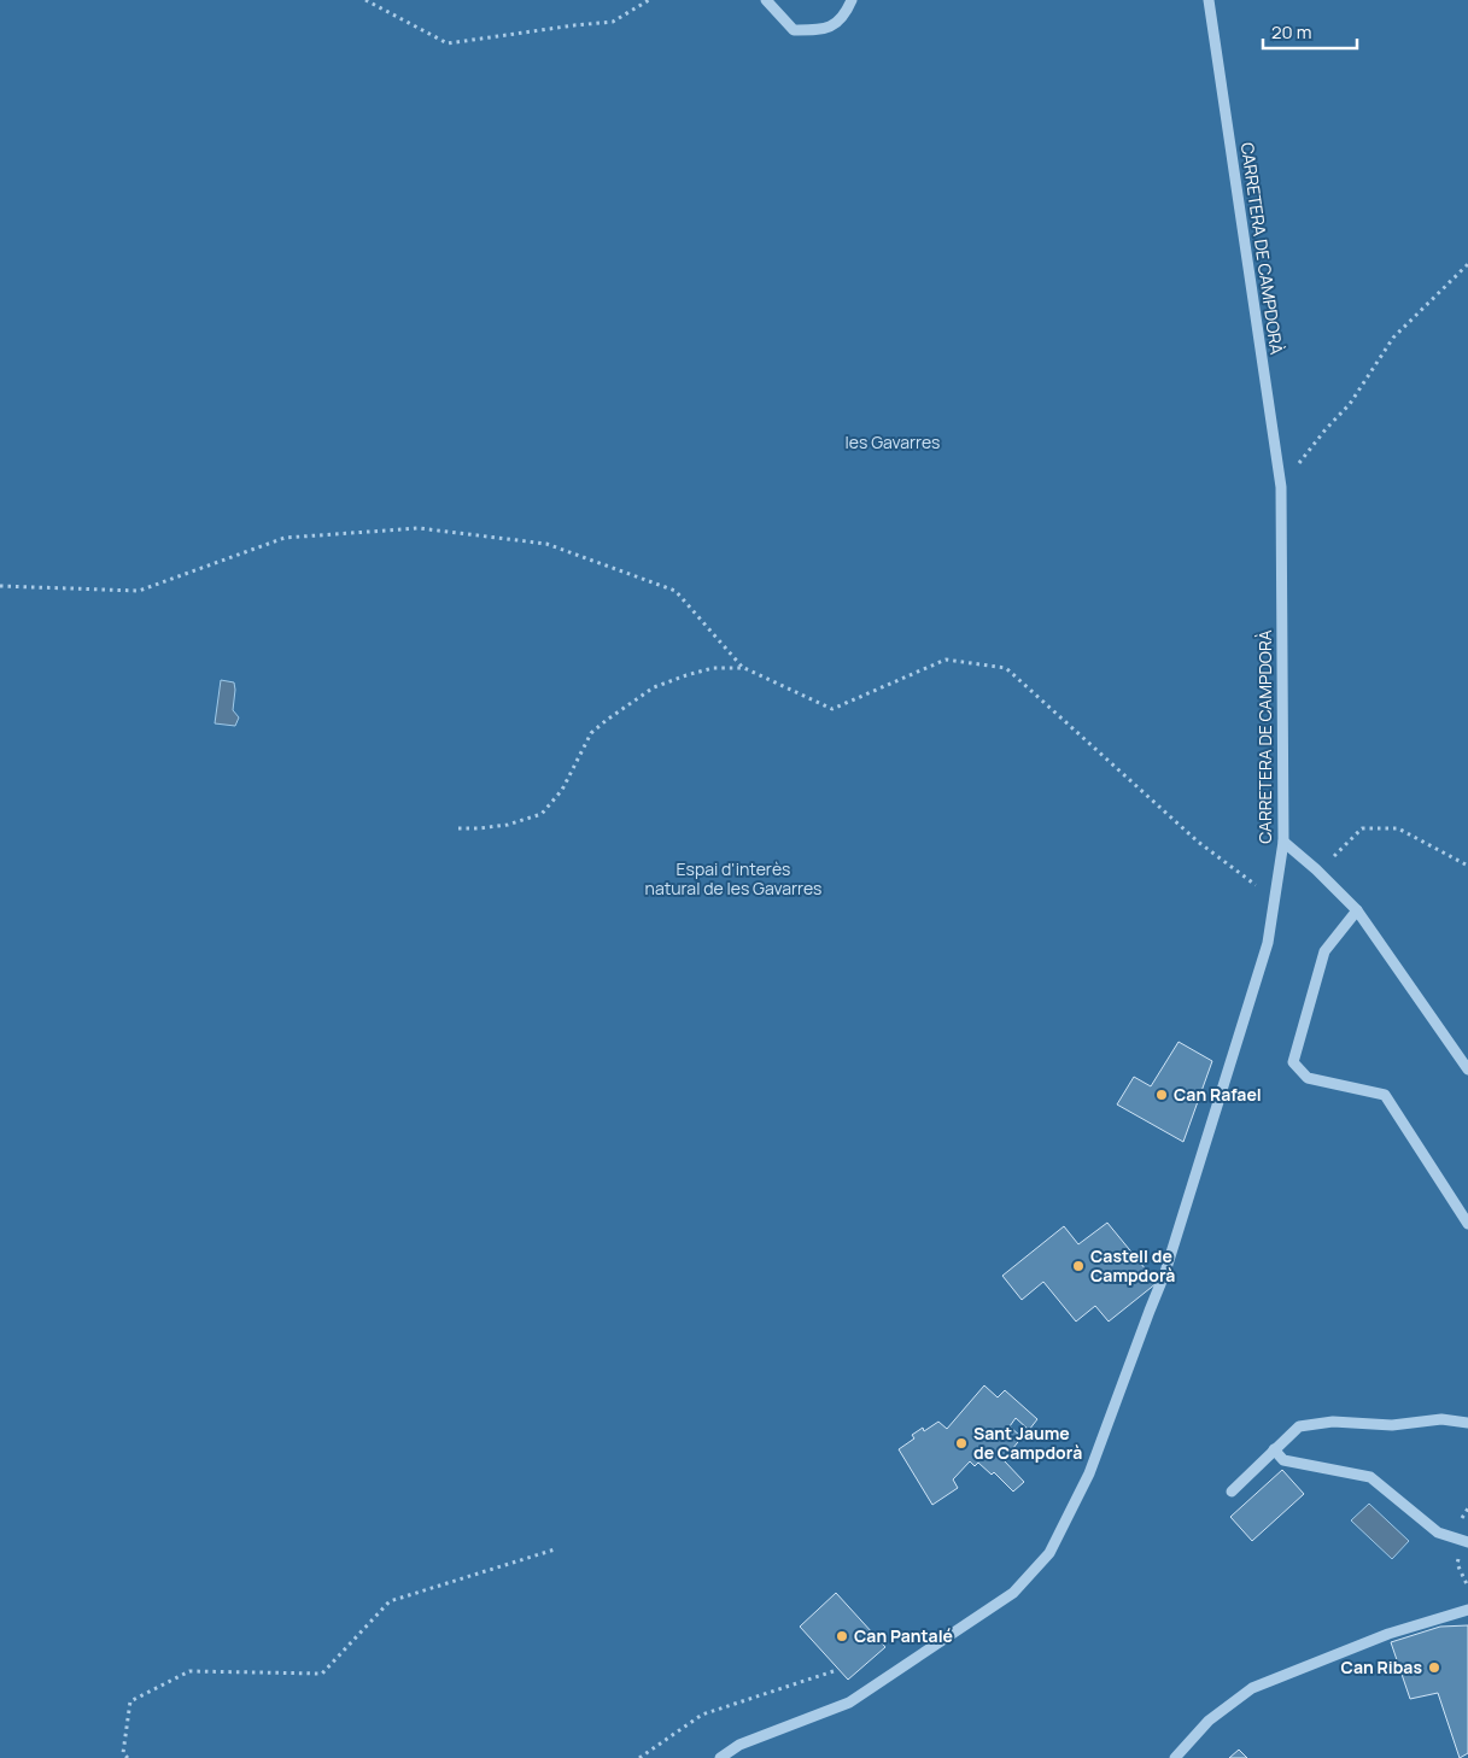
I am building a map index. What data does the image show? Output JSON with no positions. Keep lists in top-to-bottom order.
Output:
{
  "streets": {
    "street": ["CARRETERA DE CAMPDORÀ"]
  },
  "parks": ["les Gavarres", "Espai d'interès natural de les Gavarres"],
  "places": [
    "Can Rafael",
    "Castell de Campdorà",
    "Sant Jaume de Campdorà",
    "Can Pantalé",
    "Can Ribas"
  ],
  "scale_bar": "20 m"
}
